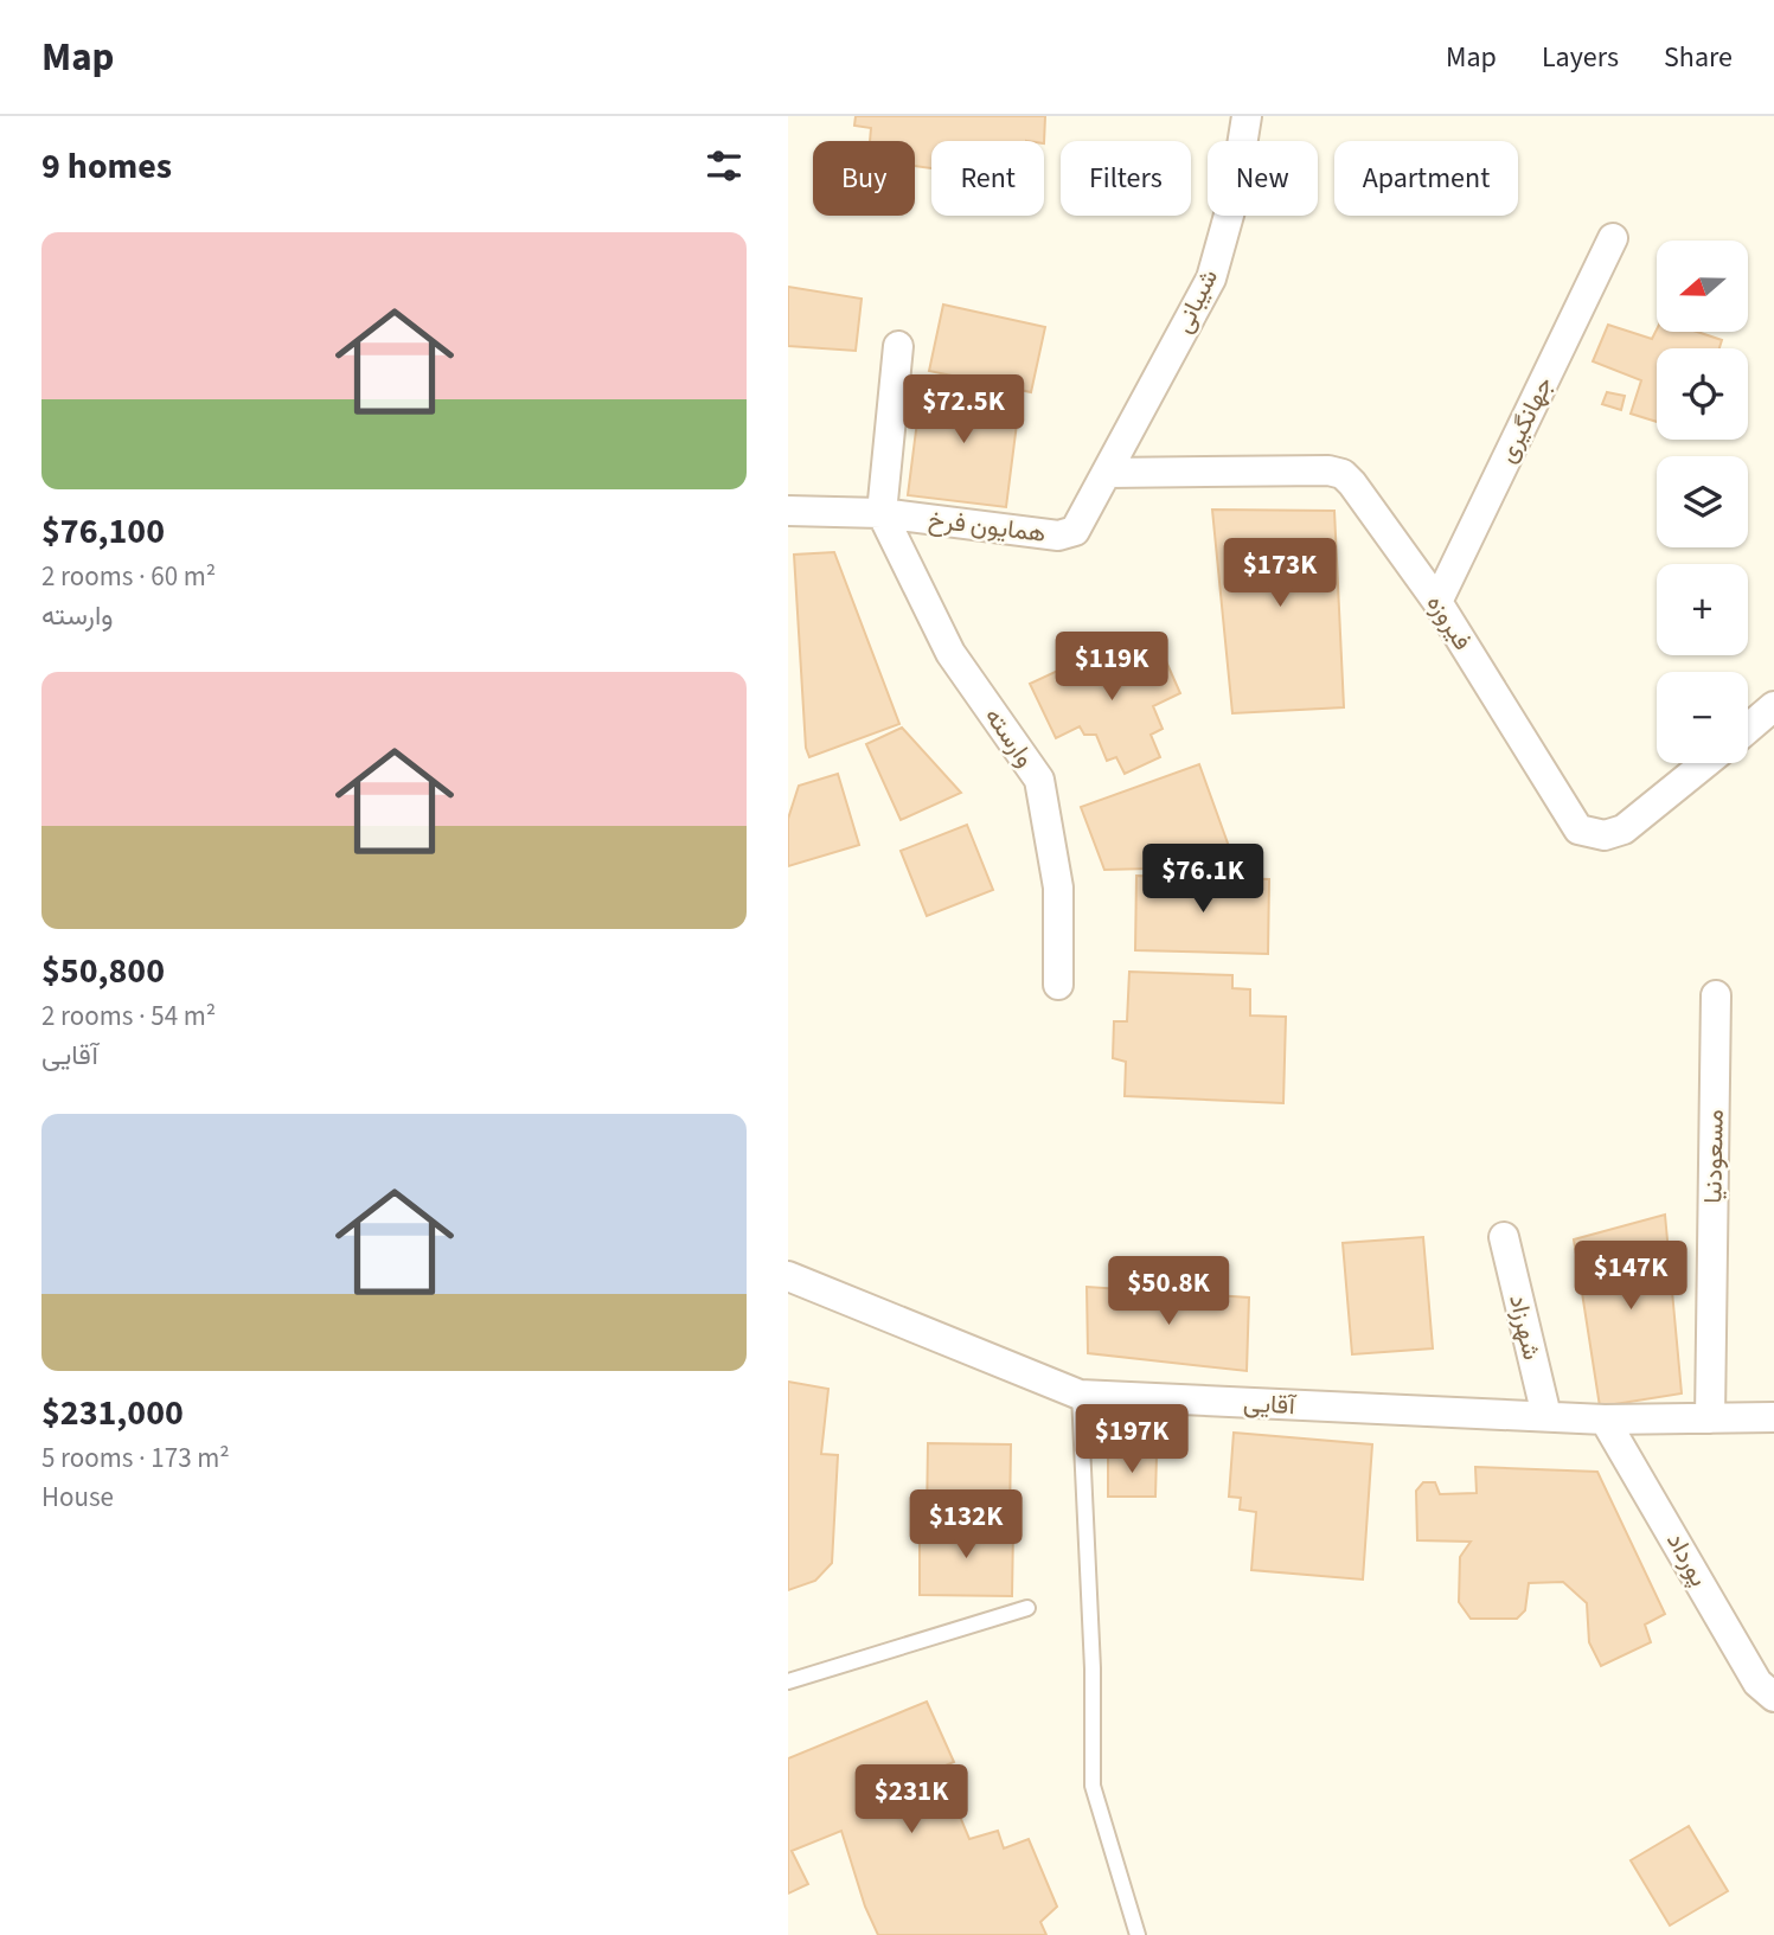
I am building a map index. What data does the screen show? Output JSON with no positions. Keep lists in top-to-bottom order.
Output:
{
  "streets": {
    "street": [
      "شیبانی",
      "جهانگیری",
      "همایون فرخ",
      "فیروزه",
      "وارسته",
      "مسعودنیا",
      "شهرزاد",
      "آقایی",
      "پورداد"
    ]
  },
  "crossings": [
    ["شیبانی", "همایون فرخ"],
    ["شیبانی", "فیروزه"],
    ["جهانگیری", "فیروزه"],
    ["همایون فرخ", "فیروزه"],
    ["همایون فرخ", "وارسته"],
    ["مسعودنیا", "آقایی"],
    ["شهرزاد", "آقایی"],
    ["آقایی", "پورداد"]
  ],
  "north": "left",
  "page": {
    "header": "Map",
    "nav": ["Map", "Layers", "Share"],
    "heading": "9 homes",
    "chip": [
      "Buy",
      "Rent",
      "Filters",
      "New",
      "Apartment"
    ],
    "list": [
      {
        "name": "$76,100",
        "note": "2 rooms · 60 m² · وارسته"
      },
      {
        "name": "$50,800",
        "note": "2 rooms · 54 m² · آقایی"
      },
      {
        "name": "$231,000",
        "note": "5 rooms · 173 m² · House"
      }
    ],
    "map_buttons": ["+", "−"],
    "price": [
      "$72.5K",
      "$173K",
      "$119K",
      "$76.1K",
      "$147K",
      "$50.8K",
      "$197K",
      "$132K",
      "$231K"
    ]
  }
}
